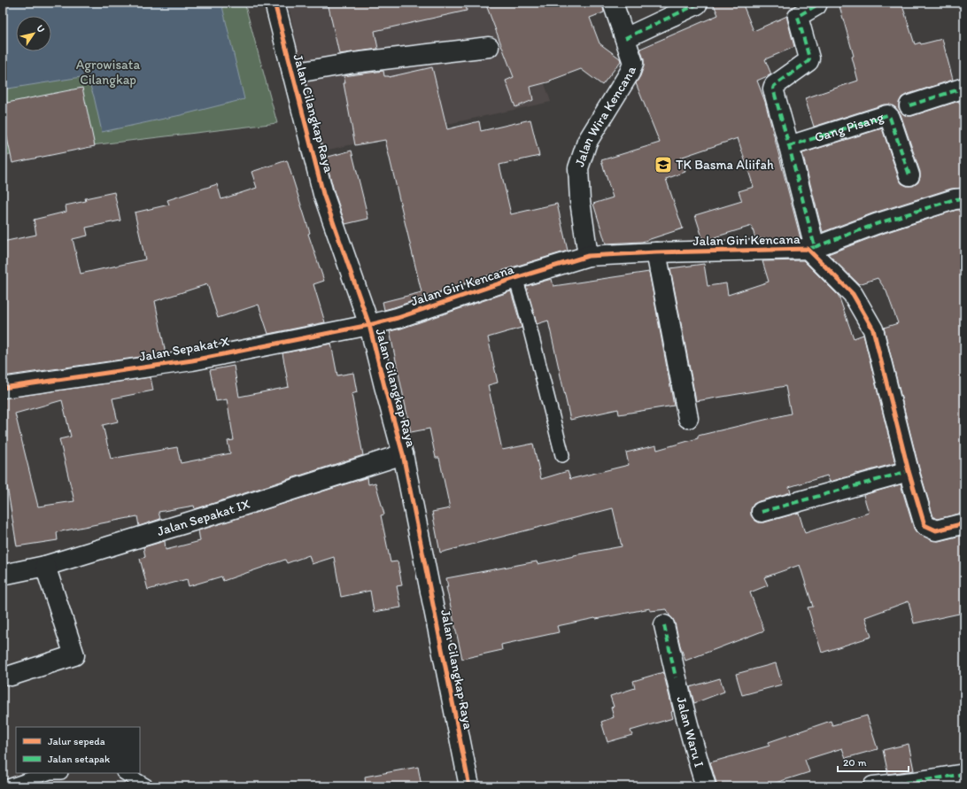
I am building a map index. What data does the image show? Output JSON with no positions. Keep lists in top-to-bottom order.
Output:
{
  "streets": {
    "street": [
      "Jalan Cilangkap Raya",
      "Jalan Wira Kencana",
      "Gang Pisang",
      "Jalan Giri Kencana",
      "Jalan Sepakat X",
      "Jalan Sepakat IX",
      "Jalan Waru I"
    ]
  },
  "crossings": [
    ["Jalan Cilangkap Raya", "Jalan Giri Kencana"],
    ["Jalan Cilangkap Raya", "Jalan Sepakat X"],
    ["Jalan Cilangkap Raya", "Jalan Sepakat IX"],
    ["Jalan Wira Kencana", "Jalan Giri Kencana"],
    ["Jalan Giri Kencana", "Jalan Sepakat X"]
  ],
  "parks": ["Agrowisata Cilangkap"],
  "places": {
    "school or university": ["TK Basma Aliifah"]
  },
  "legend": ["Jalur sepeda", "Jalan setapak"],
  "scale_bar": "20 m",
  "north": "top right"
}
